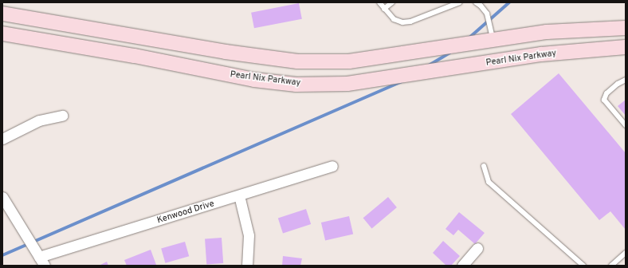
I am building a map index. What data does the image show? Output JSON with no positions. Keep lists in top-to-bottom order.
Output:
{
  "streets": {
    "main road": ["Pearl Nix Parkway"],
    "street": ["Kenwood Drive"]
  }
}
